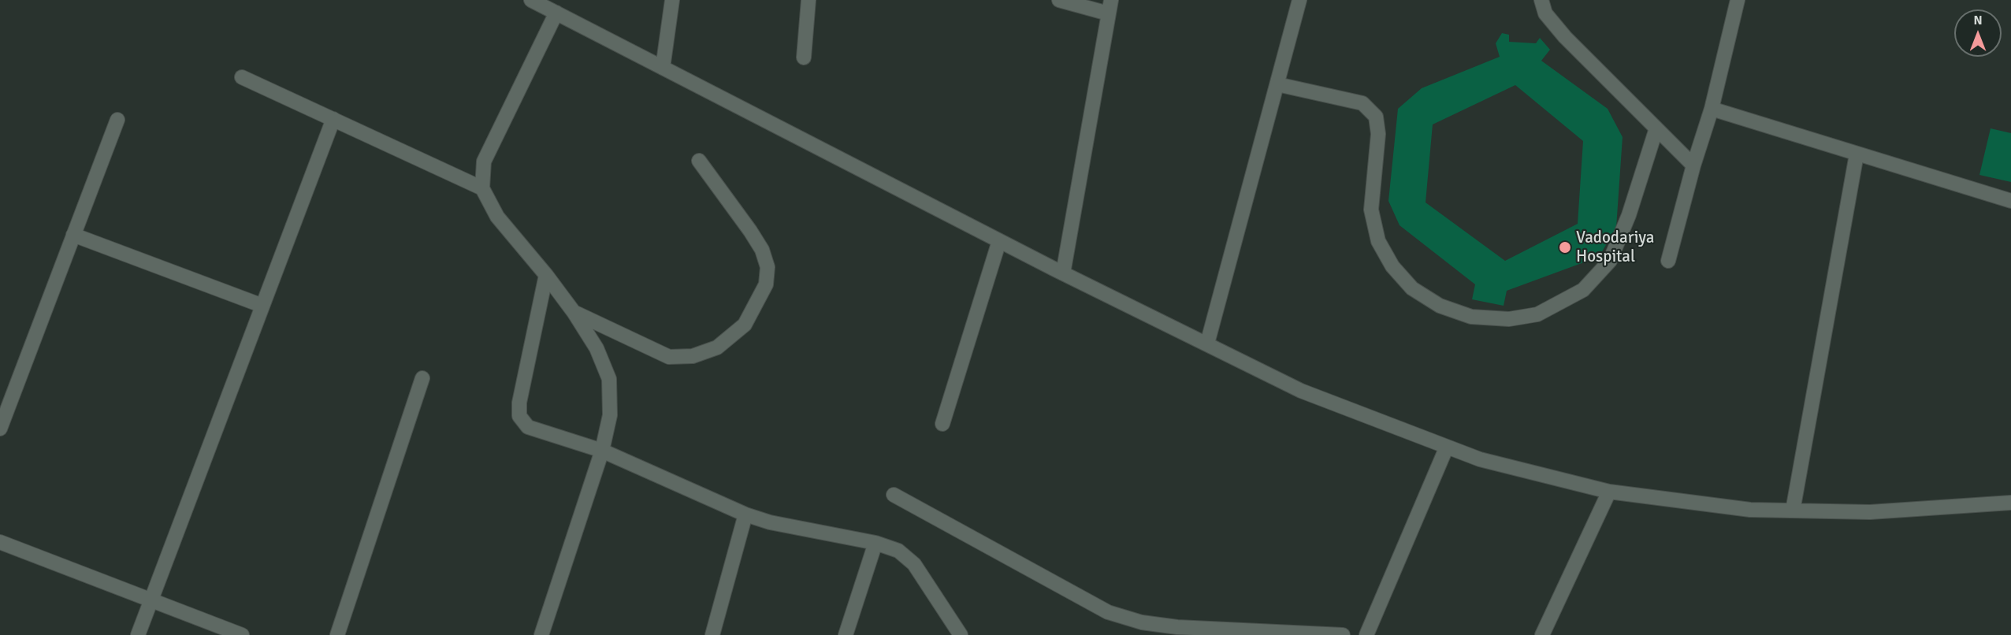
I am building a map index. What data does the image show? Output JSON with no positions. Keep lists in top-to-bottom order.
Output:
{
  "places": ["Vadodariya Hospital"],
  "north": "top"
}
